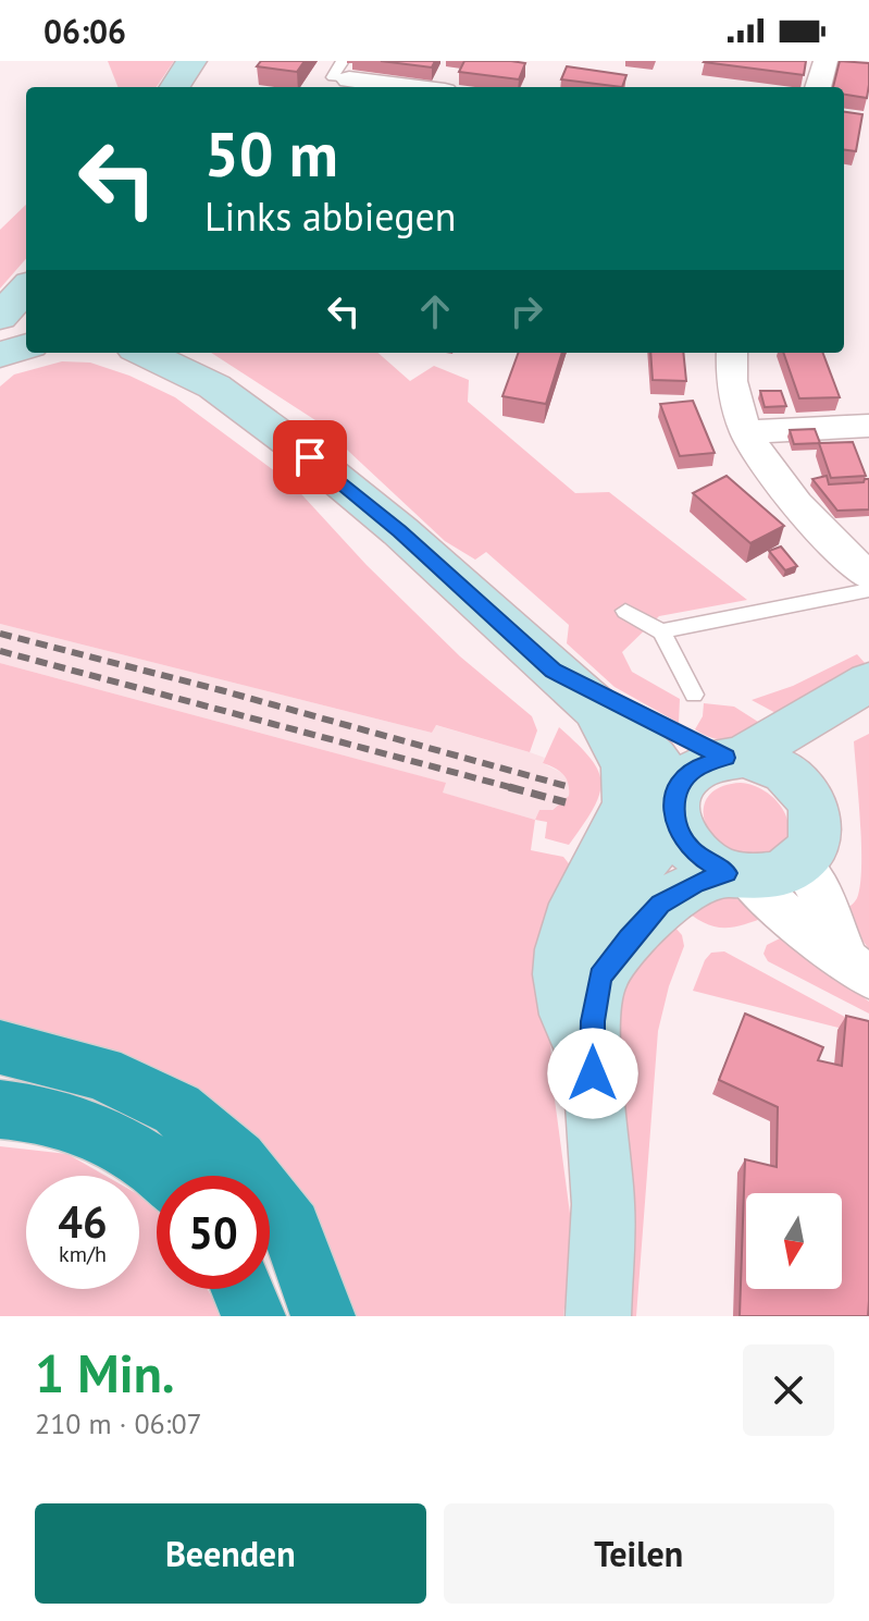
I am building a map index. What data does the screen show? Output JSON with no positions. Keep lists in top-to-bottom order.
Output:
{
  "north": "bottom",
  "page": {
    "status": "06:06",
    "turn": ["50 m", "Links abbiegen"],
    "speed": "46 km/h",
    "limit": "50",
    "heading": ["1 Min.", "210 m · 06:07"],
    "buttons": ["Beenden", "Teilen"]
  }
}
